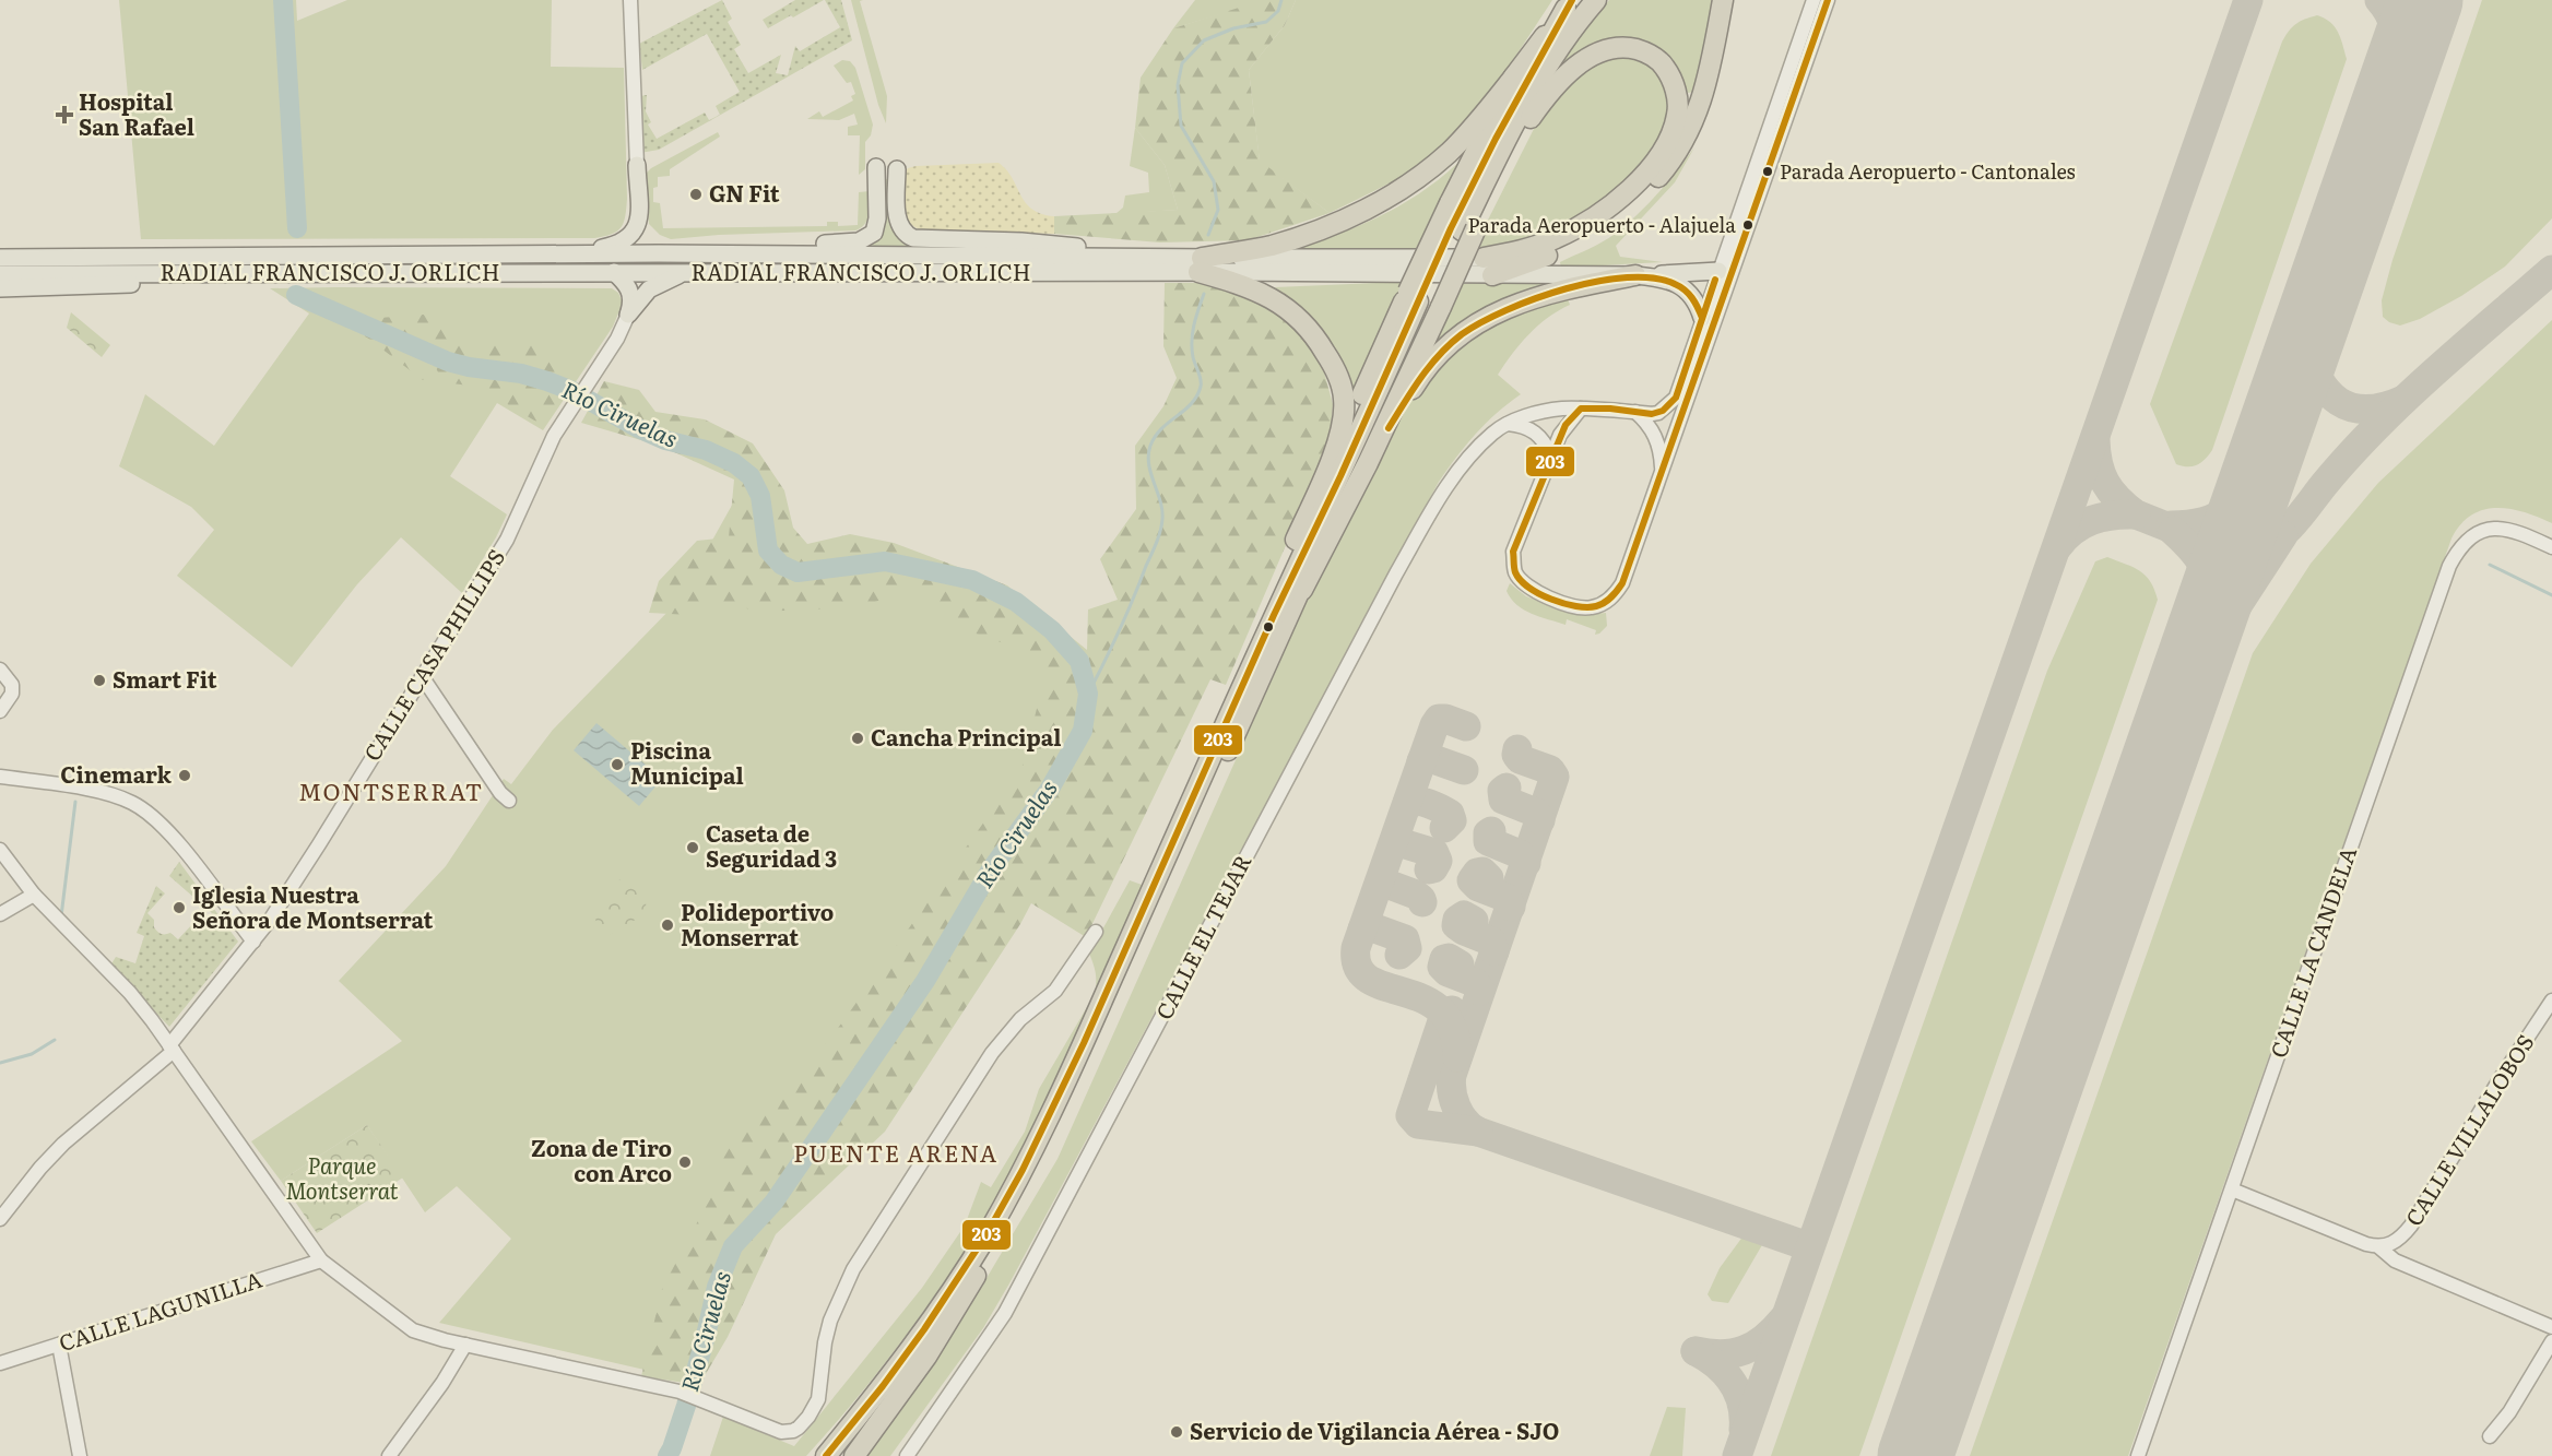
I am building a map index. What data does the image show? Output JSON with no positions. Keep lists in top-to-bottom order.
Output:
{
  "streets": {
    "main road": ["RADIAL FRANCISCO J. ORLICH"],
    "street": [
      "CALLE CASA PHILLIPS",
      "CALLE EL TEJAR",
      "CALLE LA CANDELA",
      "CALLE VILLALOBOS",
      "CALLE LAGUNILLA"
    ]
  },
  "crossings": [
    ["RADIAL FRANCISCO J. ORLICH", "CALLE EL TEJAR"]
  ],
  "districts": ["MONTSERRAT", "PUENTE ARENA"],
  "water": ["Río Ciruelas"],
  "parks": ["Parque Montserrat"],
  "places": {
    "health": ["Hospital San Rafael"],
    "other": [
      "Parada Aeropuerto - Cantonales",
      "GN Fit",
      "Parada Aeropuerto - Alajuela",
      "Smart Fit",
      "Cancha Principal",
      "Piscina Municipal",
      "Cinemark",
      "Caseta de Seguridad 3",
      "Iglesia Nuestra Señora de Montserrat",
      "Polideportivo Monserrat",
      "Zona de Tiro con Arco",
      "Servicio de Vigilancia Aérea - SJO"
    ]
  },
  "lines": ["transit line 203"]
}
